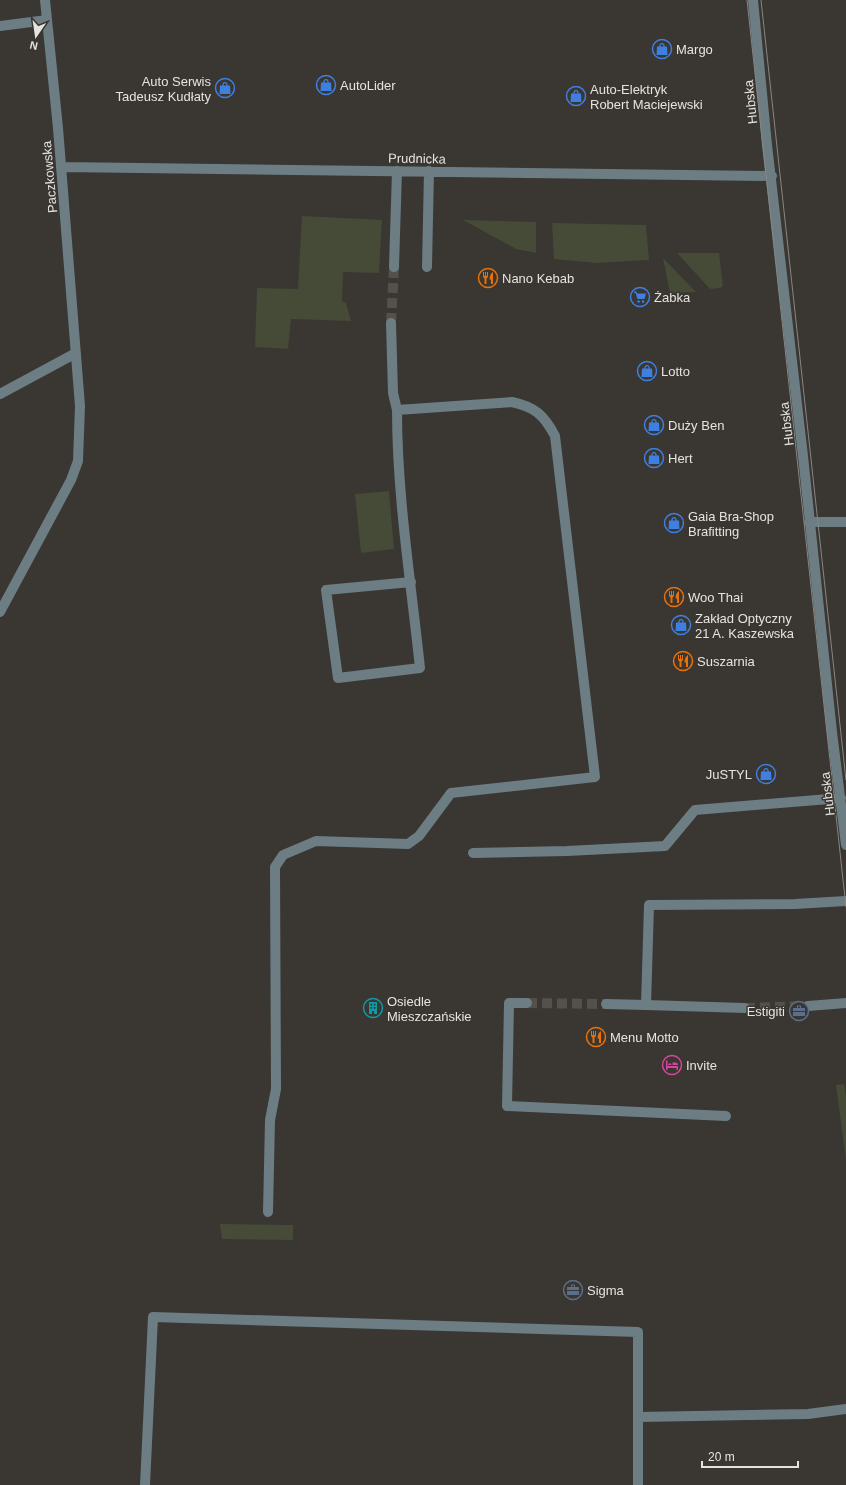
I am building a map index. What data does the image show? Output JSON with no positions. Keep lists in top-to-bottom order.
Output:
{
  "streets": {
    "street": ["Hubska", "Prudnicka", "Paczkowska"]
  },
  "crossings": [
    ["Hubska", "Prudnicka"],
    ["Prudnicka", "Paczkowska"]
  ],
  "places": {
    "shop": [
      "Margo",
      "AutoLider",
      "Auto Serwis Tadeusz Kudłaty",
      "Auto-Elektryk Robert Maciejewski",
      "Lotto",
      "Duży Ben",
      "Hert",
      "Gaia Bra-Shop Brafitting",
      "Zakład Optyczny 21 A. Kaszewska",
      "JuSTYL"
    ],
    "restaurant": [
      "Nano Kebab",
      "Woo Thai",
      "Suszarnia",
      "Menu Motto"
    ],
    "supermarket": ["Żabka"],
    "building": ["Osiedle Mieszczańskie"],
    "office": ["Estigiti", "Sigma"],
    "hotel": ["Invite"]
  },
  "scale_bar": "20 m",
  "north": "bottom"
}
